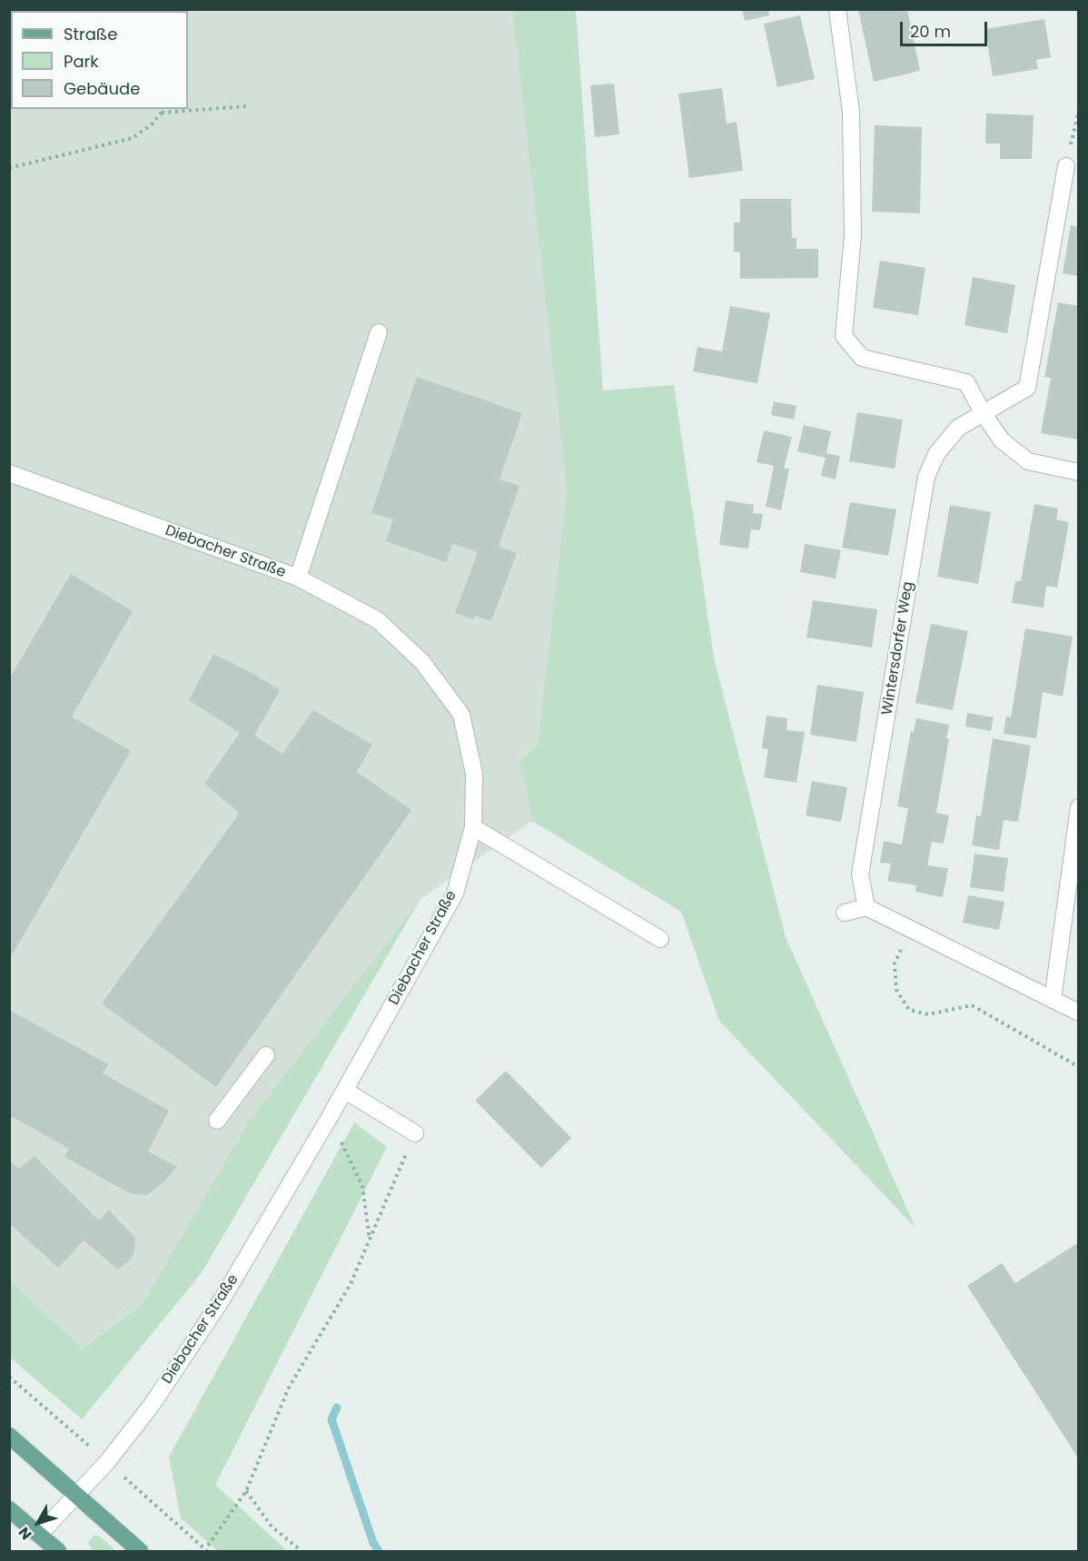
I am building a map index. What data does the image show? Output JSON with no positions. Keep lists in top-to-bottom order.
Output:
{
  "streets": {
    "street": ["Diebacher Straße", "Wintersdorfer Weg"]
  },
  "legend": ["Straße", "Park", "Gebäude"],
  "scale_bar": "20 m",
  "north": "bottom left"
}
